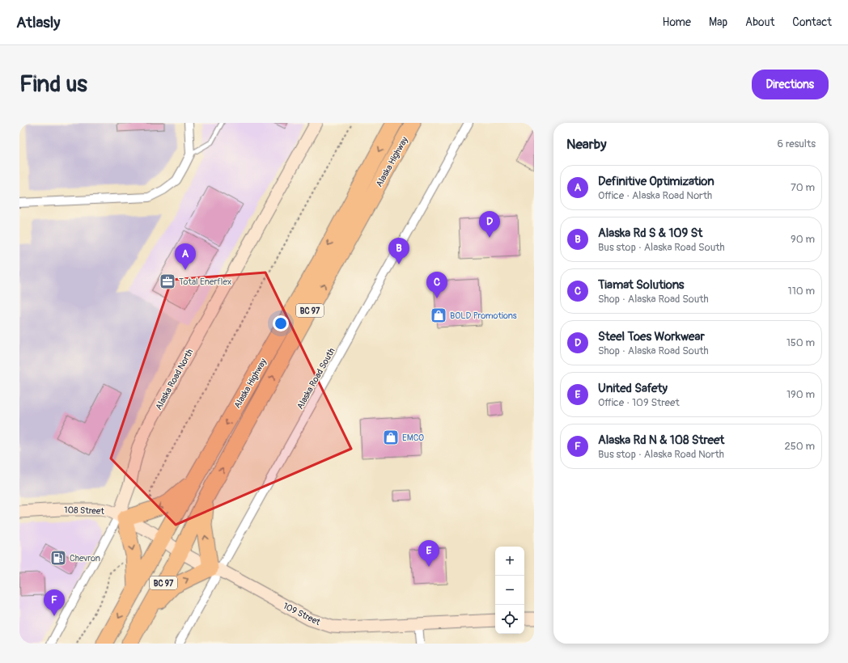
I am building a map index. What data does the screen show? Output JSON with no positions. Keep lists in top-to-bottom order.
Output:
{
  "streets": {
    "highway": ["Alaska Highway", "BC 97"],
    "street": [
      "Alaska Road South",
      "Alaska Road North",
      "108 Street",
      "109 Street"
    ]
  },
  "crossings": [
    ["Alaska Highway", "108 Street"],
    ["Alaska Highway", "109 Street"],
    ["Alaska Road South", "109 Street"],
    ["Alaska Road North", "108 Street"],
    ["108 Street", "109 Street"]
  ],
  "places": {
    "office": ["Total Enerflex"],
    "shop": ["BOLD Promotions", "EMCO"],
    "fuel station": ["Chevron"]
  },
  "page": {
    "header": "Atlasly",
    "nav": [
      "Home",
      "Map",
      "About",
      "Contact"
    ],
    "buttons": "Directions",
    "title": "Find us",
    "heading": ["Nearby", "6 results"],
    "list": [
      {
        "mark": "A",
        "name": "Definitive Optimization",
        "note": "Office · Alaska Road North",
        "value": "70 m"
      },
      {
        "mark": "B",
        "name": "Alaska Rd S & 109 St",
        "note": "Bus stop · Alaska Road South",
        "value": "90 m"
      },
      {
        "mark": "C",
        "name": "Tiamat Solutions",
        "note": "Shop · Alaska Road South",
        "value": "110 m"
      },
      {
        "mark": "D",
        "name": "Steel Toes Workwear",
        "note": "Shop · Alaska Road South",
        "value": "150 m"
      },
      {
        "mark": "E",
        "name": "United Safety",
        "note": "Office · 109 Street",
        "value": "190 m"
      },
      {
        "mark": "F",
        "name": "Alaska Rd N & 108 Street",
        "note": "Bus stop · Alaska Road North",
        "value": "250 m"
      }
    ],
    "pins": [
      "D",
      "B",
      "A",
      "C",
      "E",
      "F"
    ],
    "map_buttons": ["+", "−"]
  }
}
